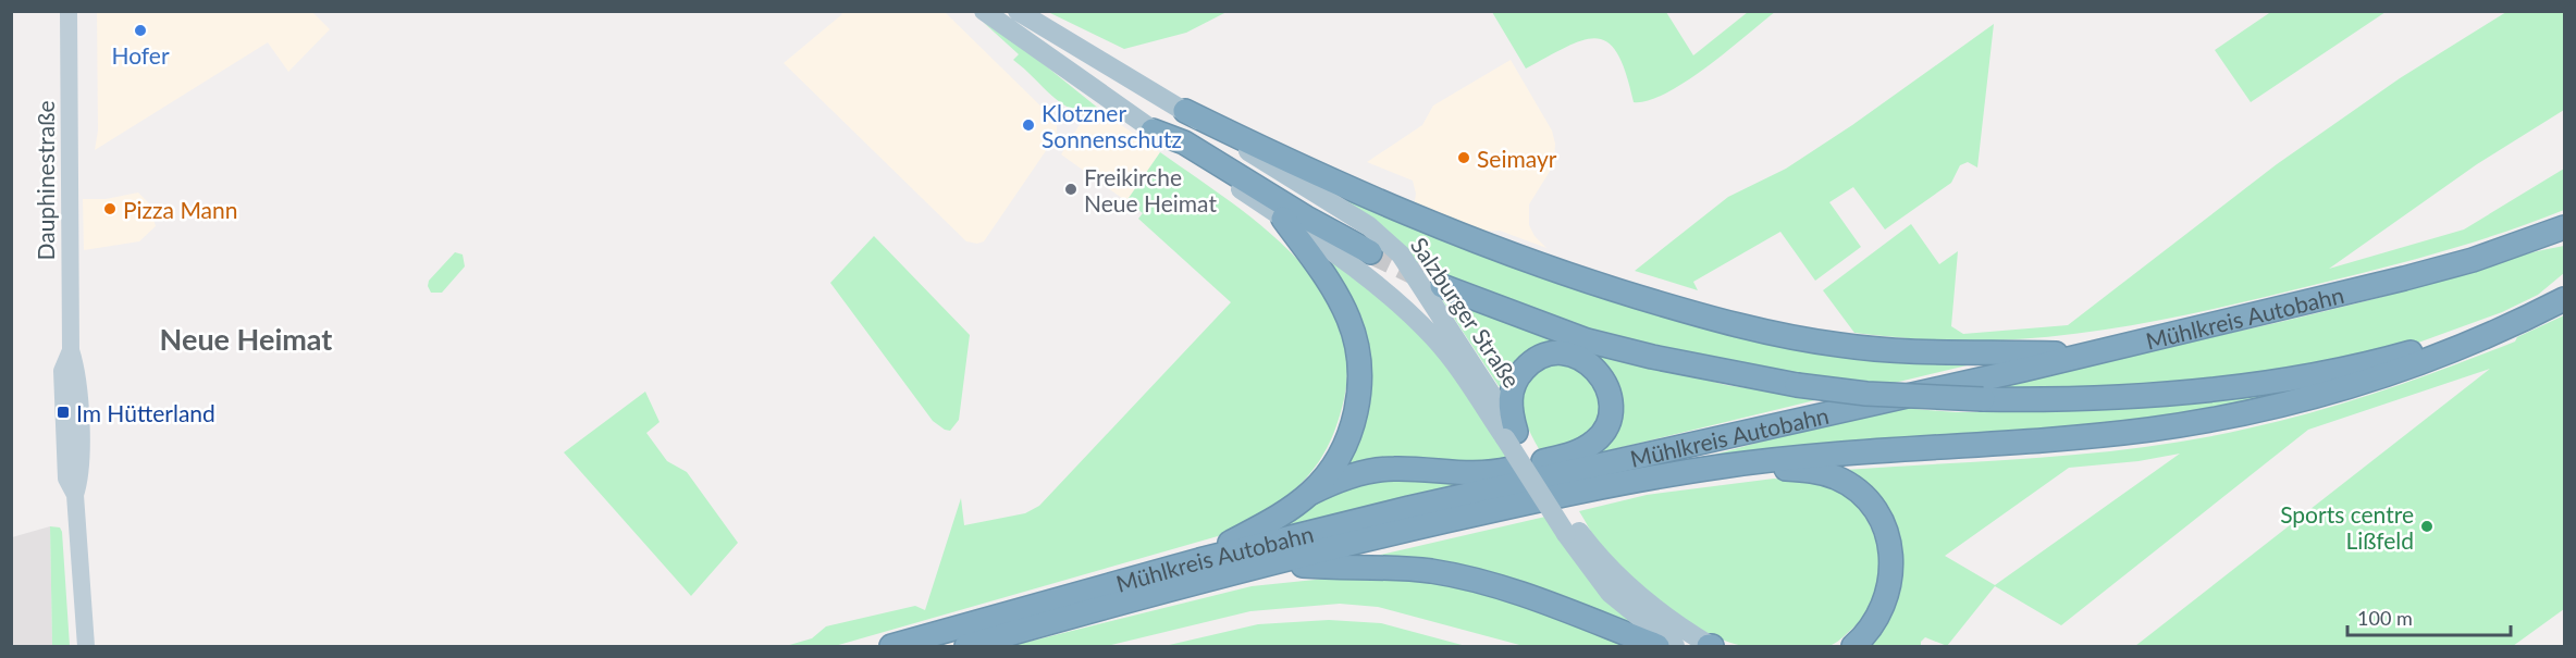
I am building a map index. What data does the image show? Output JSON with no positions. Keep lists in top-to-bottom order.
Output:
{
  "streets": {
    "highway": ["Mühlkreis Autobahn"],
    "main road": ["Dauphinestraße", "Salzburger Straße"]
  },
  "districts": ["Neue Heimat"],
  "places": {
    "other": [
      "Hofer",
      "Klotzner Sonnenschutz",
      "Seimayr",
      "Freikirche Neue Heimat",
      "Pizza Mann",
      "Sports centre Lißfeld"
    ],
    "transit": ["Im Hütterland"]
  },
  "scale_bar": "100 m"
}
